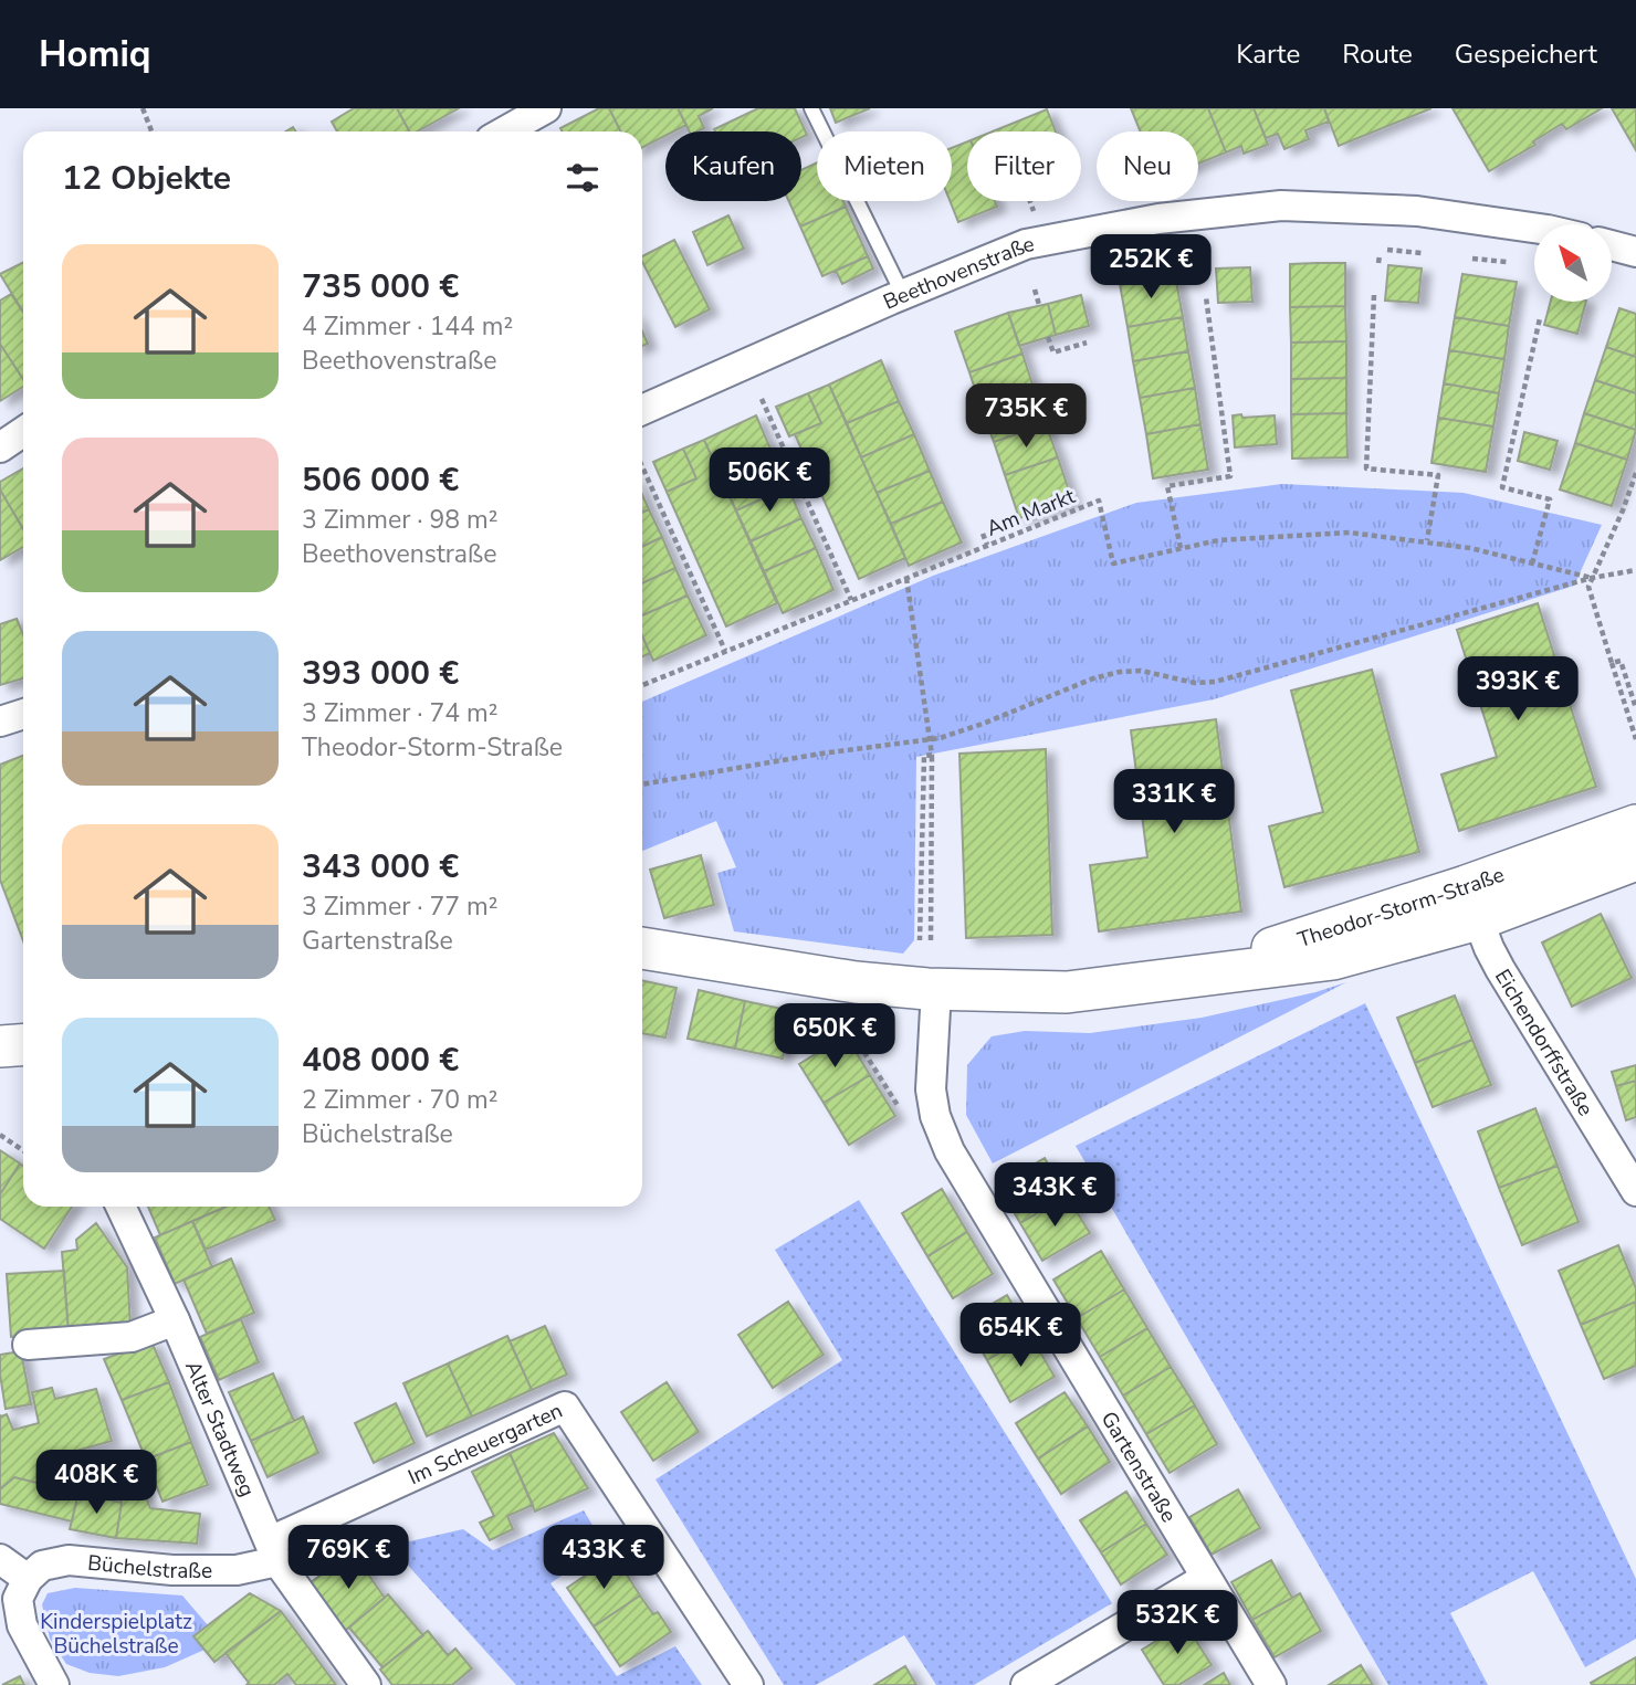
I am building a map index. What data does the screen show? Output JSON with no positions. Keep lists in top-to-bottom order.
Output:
{
  "streets": {
    "street": [
      "Beethovenstraße",
      "Theodor-Storm-Straße",
      "Eichendorffstraße",
      "Alter Stadtweg",
      "Im Scheuergarten",
      "Gartenstraße",
      "Büchelstraße"
    ],
    "path": ["Am Markt"]
  },
  "crossings": [
    ["Theodor-Storm-Straße", "Eichendorffstraße"],
    ["Theodor-Storm-Straße", "Gartenstraße"],
    ["Alter Stadtweg", "Im Scheuergarten"],
    ["Alter Stadtweg", "Büchelstraße"],
    ["Im Scheuergarten", "Büchelstraße"]
  ],
  "parks": ["Kinderspielplatz Büchelstraße"],
  "north": "top left",
  "page": {
    "header": "Homiq",
    "nav": ["Karte", "Route", "Gespeichert"],
    "chip": [
      "Kaufen",
      "Mieten",
      "Filter",
      "Neu"
    ],
    "heading": "12 Objekte",
    "list": [
      {
        "name": "735 000 €",
        "note": "4 Zimmer · 144 m² · Beethovenstraße"
      },
      {
        "name": "506 000 €",
        "note": "3 Zimmer · 98 m² · Beethovenstraße"
      },
      {
        "name": "393 000 €",
        "note": "3 Zimmer · 74 m² · Theodor-Storm-Straße"
      },
      {
        "name": "343 000 €",
        "note": "3 Zimmer · 77 m² · Gartenstraße"
      },
      {
        "name": "408 000 €",
        "note": "2 Zimmer · 70 m² · Büchelstraße"
      }
    ],
    "price": [
      "252K €",
      "735K €",
      "506K €",
      "393K €",
      "331K €",
      "650K €",
      "343K €",
      "654K €",
      "408K €",
      "769K €",
      "433K €",
      "532K €"
    ]
  }
}
